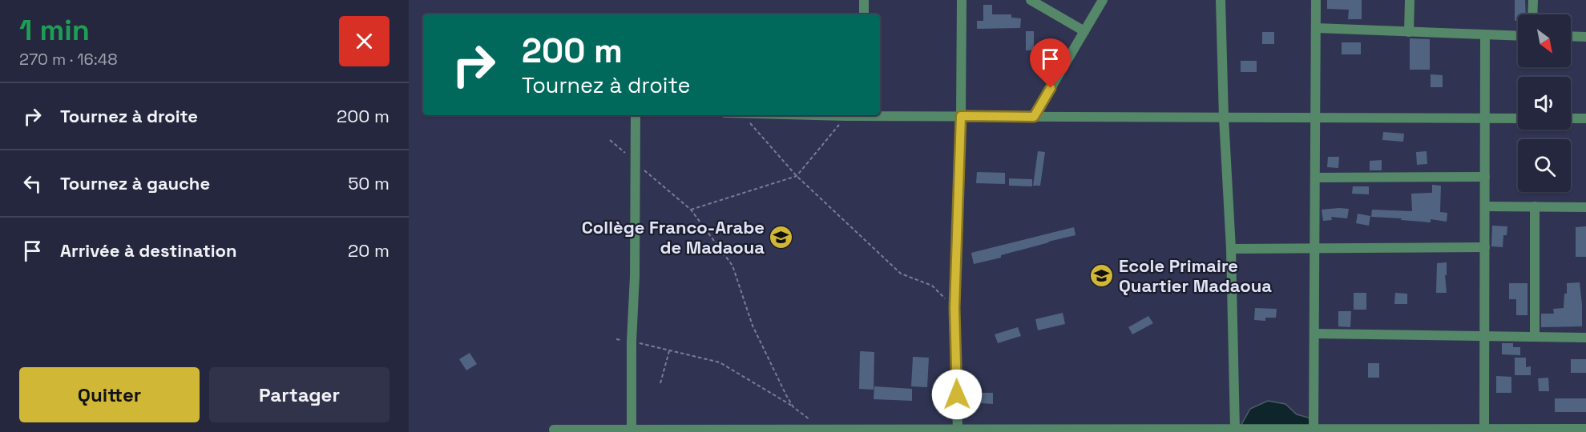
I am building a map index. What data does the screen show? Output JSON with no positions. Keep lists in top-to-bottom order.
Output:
{
  "places": {
    "school or university": ["Collège Franco-Arabe de Madaoua", "Ecole Primaire Quartier Madaoua"]
  },
  "north": "bottom right",
  "page": {
    "heading": ["1 min", "270 m · 16:48"],
    "turn": ["200 m", "Tournez à droite"],
    "list": [
      {
        "name": "Tournez à droite",
        "value": "200 m"
      },
      {
        "name": "Tournez à gauche",
        "value": "50 m"
      },
      {
        "name": "Arrivée à destination",
        "value": "20 m"
      }
    ],
    "buttons": ["Quitter", "Partager"]
  }
}
